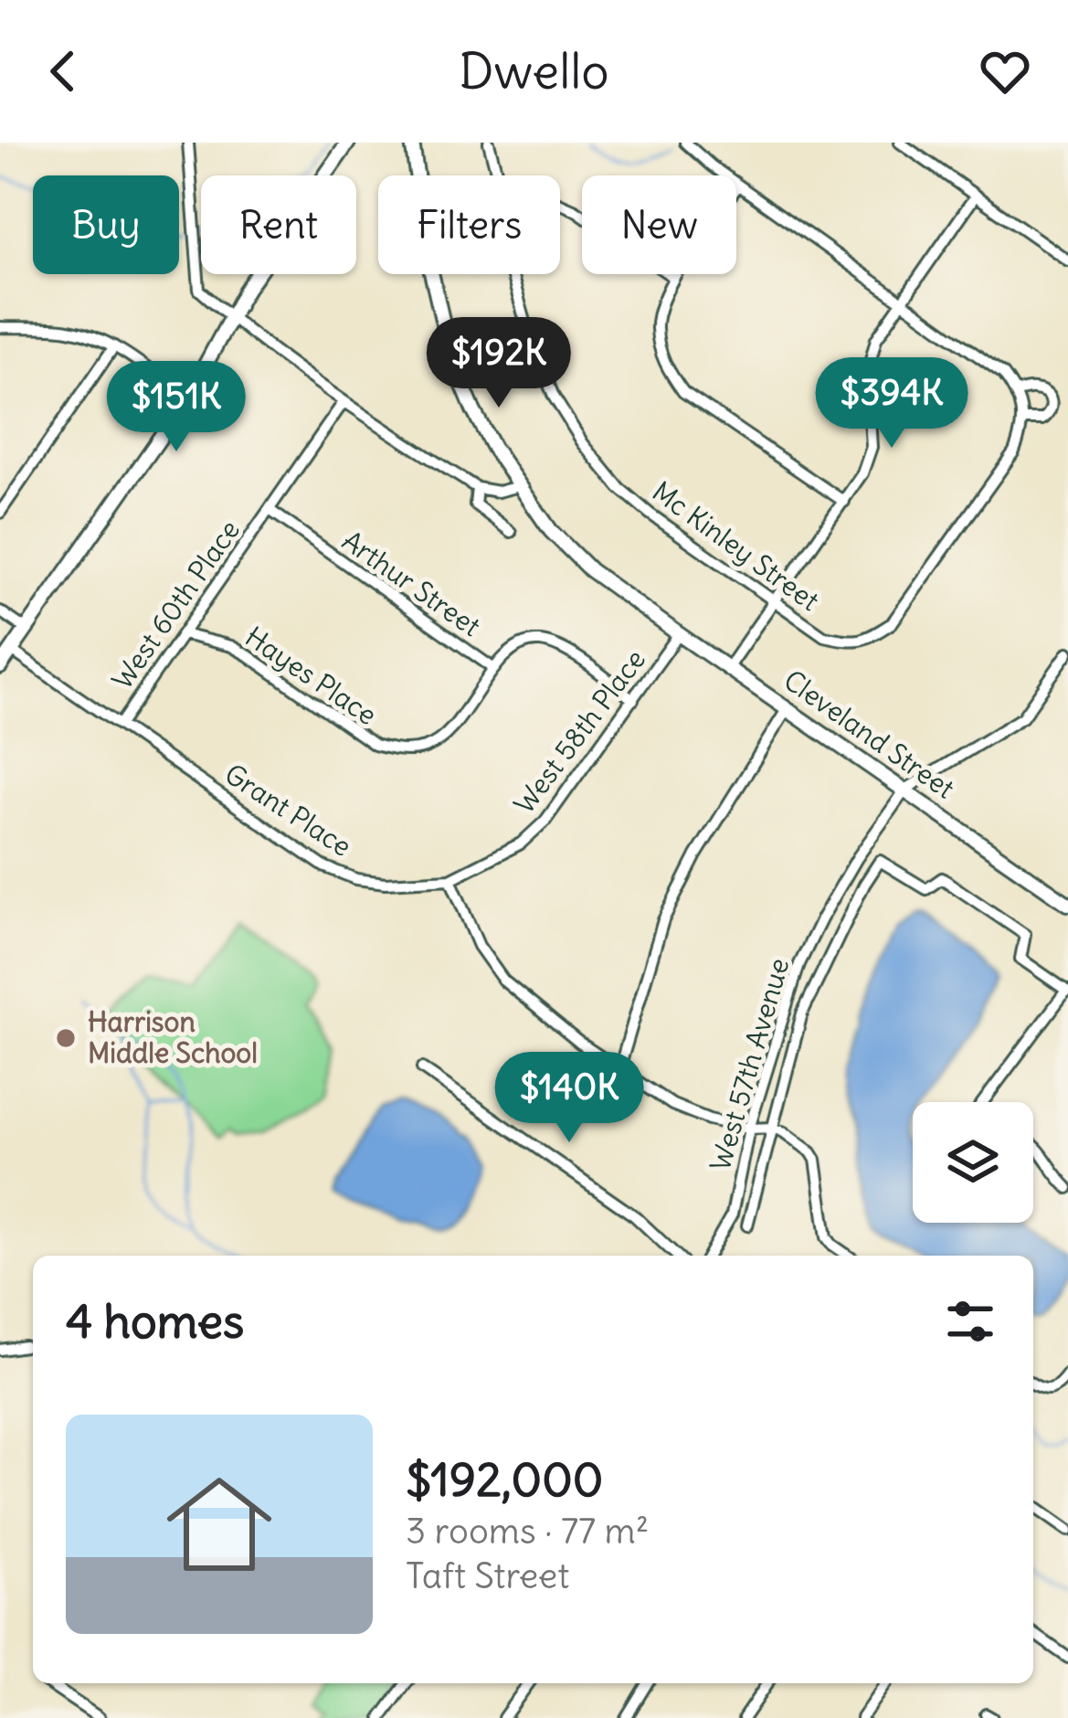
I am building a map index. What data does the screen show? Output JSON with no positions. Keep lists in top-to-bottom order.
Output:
{
  "streets": {
    "main road": ["Cleveland Street"],
    "street": [
      "Mc Kinley Street",
      "Arthur Street",
      "West 60th Place",
      "Hayes Place",
      "West 58th Place",
      "Grant Place",
      "West 57th Avenue"
    ]
  },
  "crossings": [
    ["Arthur Street", "West 60th Place"],
    ["Arthur Street", "Hayes Place"],
    ["Arthur Street", "West 58th Place"],
    ["West 60th Place", "Hayes Place"],
    ["West 60th Place", "Grant Place"],
    ["West 58th Place", "Cleveland Street"],
    ["West 58th Place", "Grant Place"],
    ["Cleveland Street", "West 57th Avenue"]
  ],
  "places": ["Harrison Middle School"],
  "page": {
    "header": "Dwello",
    "chip": [
      "Buy",
      "Rent",
      "Filters",
      "New"
    ],
    "price": [
      "$192K",
      "$394K",
      "$151K",
      "$140K"
    ],
    "heading": "4 homes",
    "list": [
      {
        "name": "$192,000",
        "note": "3 rooms · 77 m² · Taft Street"
      }
    ]
  }
}
